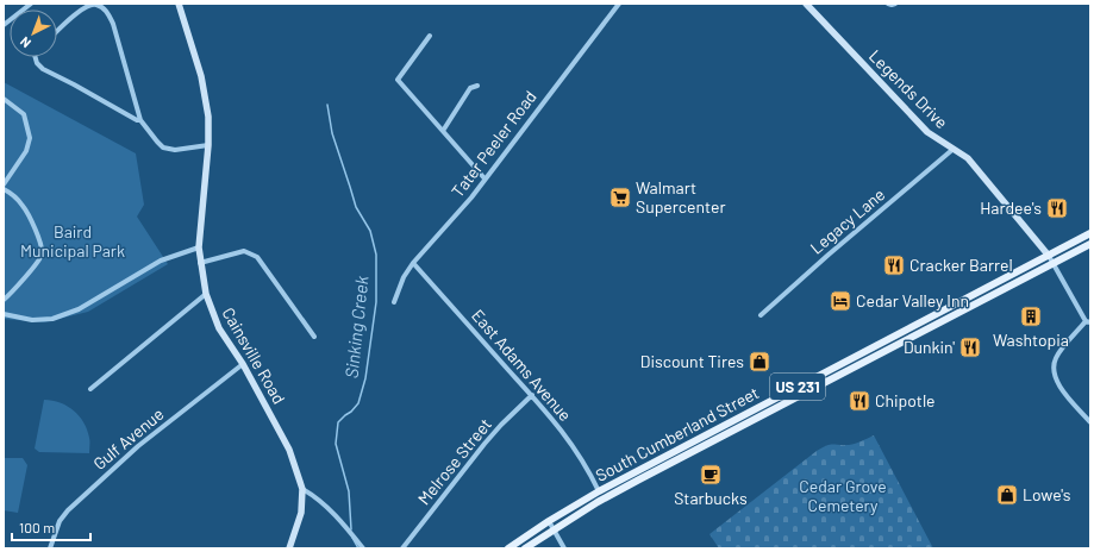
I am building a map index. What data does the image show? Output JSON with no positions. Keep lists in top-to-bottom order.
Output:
{
  "streets": {
    "main road": [
      "Legends Drive",
      "Cainsville Road",
      "US 231",
      "South Cumberland Street"
    ],
    "street": [
      "Tater Peeler Road",
      "Legacy Lane",
      "East Adams Avenue",
      "Gulf Avenue",
      "Melrose Street"
    ]
  },
  "crossings": [
    ["Legends Drive", "Legacy Lane"],
    ["Legends Drive", "South Cumberland Street"],
    ["Tater Peeler Road", "East Adams Avenue"],
    ["Cainsville Road", "Gulf Avenue"],
    ["East Adams Avenue", "South Cumberland Street"],
    ["East Adams Avenue", "Melrose Street"]
  ],
  "water": ["Sinking Creek"],
  "parks": ["Baird Municipal Park", "Cedar Grove Cemetery"],
  "places": {
    "supermarket": ["Walmart Supercenter"],
    "restaurant": [
      "Hardee's",
      "Cracker Barrel",
      "Dunkin'",
      "Chipotle"
    ],
    "hotel": ["Cedar Valley Inn"],
    "building": ["Washtopia"],
    "shop": ["Discount Tires", "Lowe's"],
    "cafe": ["Starbucks"]
  },
  "scale_bar": "100 m",
  "north": "bottom left"
}
